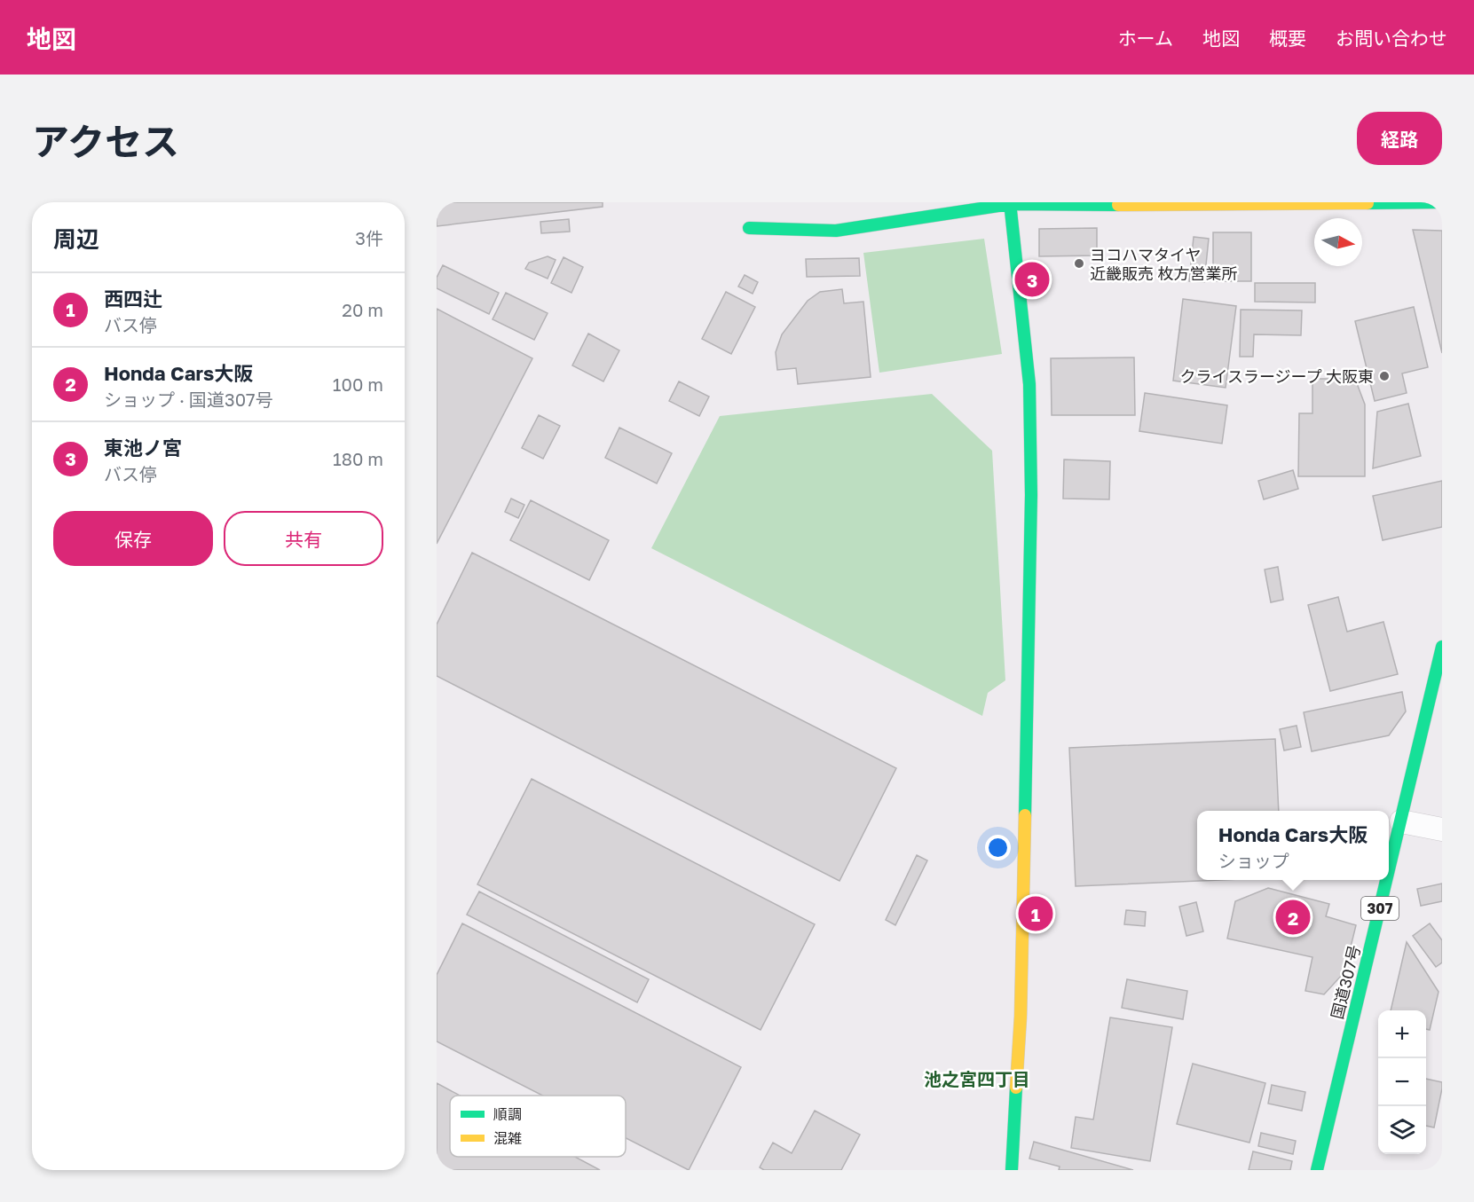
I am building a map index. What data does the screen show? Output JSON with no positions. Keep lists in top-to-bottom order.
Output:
{
  "streets": {
    "main road": ["307", "国道307号"]
  },
  "districts": ["池之宮四丁目"],
  "places": ["ヨコハマタイヤ 近畿販売 枚方営業所", "クライスラージープ 大阪東"],
  "legend": ["順調", "混雑"],
  "north": "right",
  "page": {
    "header": "地図",
    "nav": [
      "ホーム",
      "地図",
      "概要",
      "お問い合わせ"
    ],
    "title": "アクセス",
    "buttons": [
      "経路",
      ["保存", "共有"]
    ],
    "heading": ["周辺", "3件"],
    "pins": ["3", "1", "2"],
    "list": [
      {
        "mark": "1",
        "name": "西四辻",
        "note": "バス停",
        "value": "20 m"
      },
      {
        "mark": "2",
        "name": "Honda Cars大阪",
        "note": "ショップ · 国道307号",
        "value": "100 m"
      },
      {
        "mark": "3",
        "name": "東池ノ宮",
        "note": "バス停",
        "value": "180 m"
      }
    ],
    "popup": ["Honda Cars大阪", "ショップ"],
    "map_buttons": ["+", "−"]
  }
}
